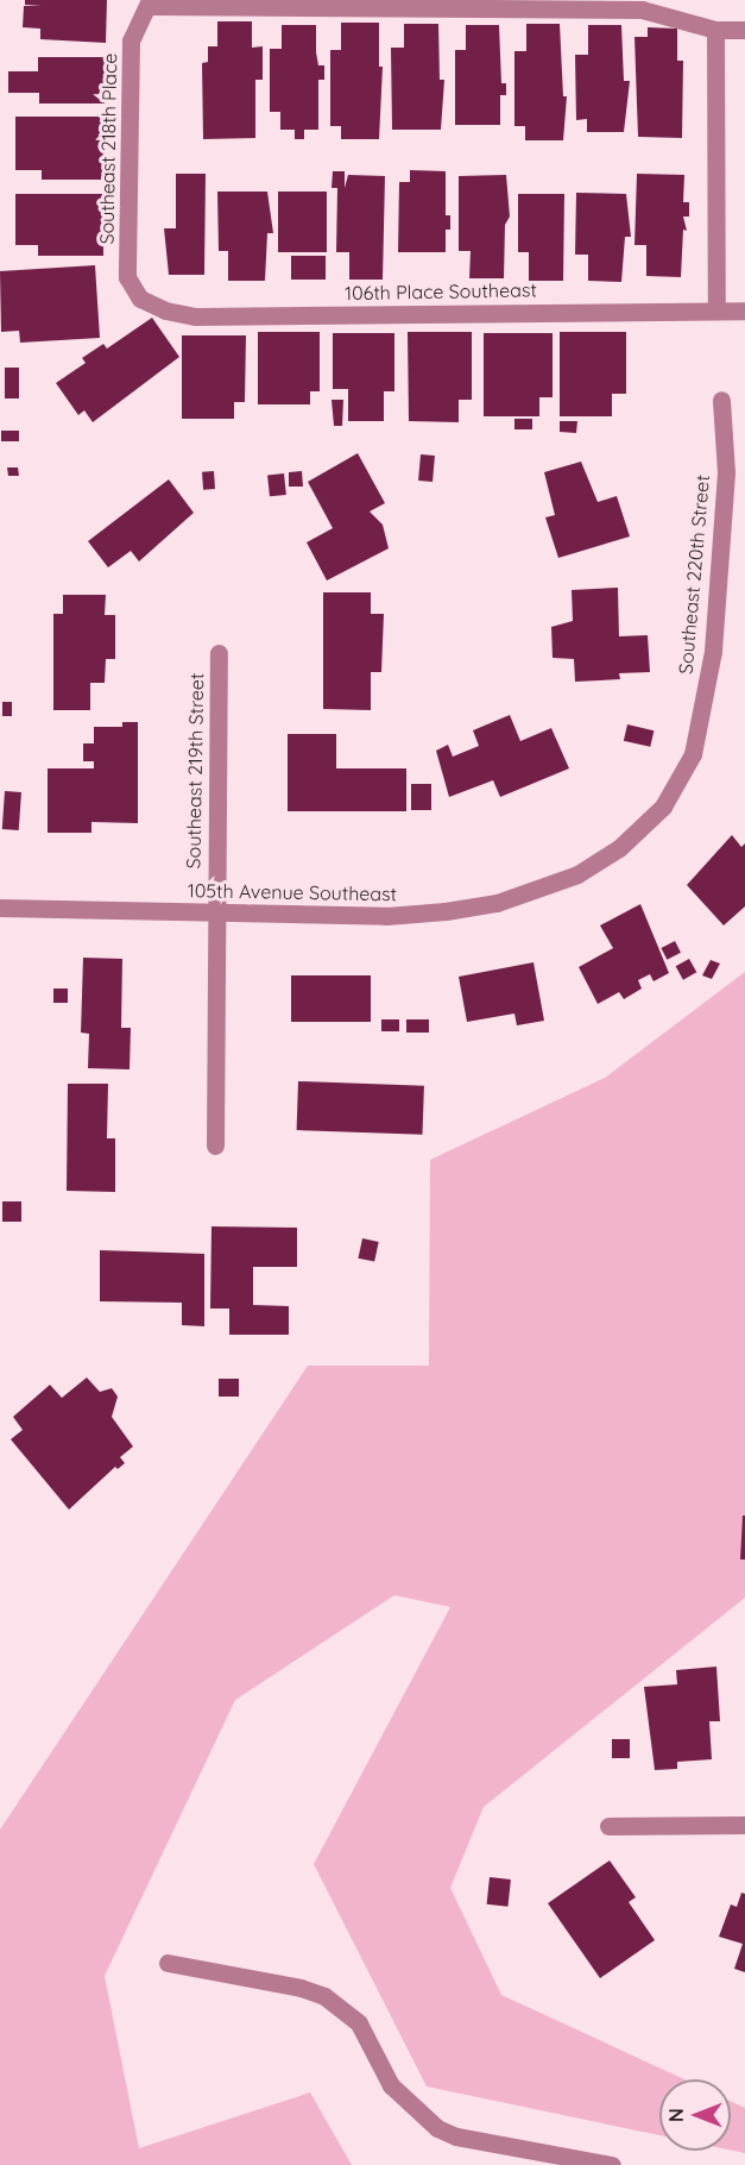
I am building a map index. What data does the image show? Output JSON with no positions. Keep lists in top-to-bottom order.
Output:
{
  "streets": {
    "street": [
      "Southeast 218th Place",
      "106th Place Southeast",
      "Southeast 220th Street",
      "Southeast 219th Street",
      "105th Avenue Southeast"
    ]
  },
  "crossings": [
    ["Southeast 218th Place", "106th Place Southeast"],
    ["Southeast 220th Street", "105th Avenue Southeast"],
    ["Southeast 219th Street", "105th Avenue Southeast"]
  ],
  "north": "left"
}
